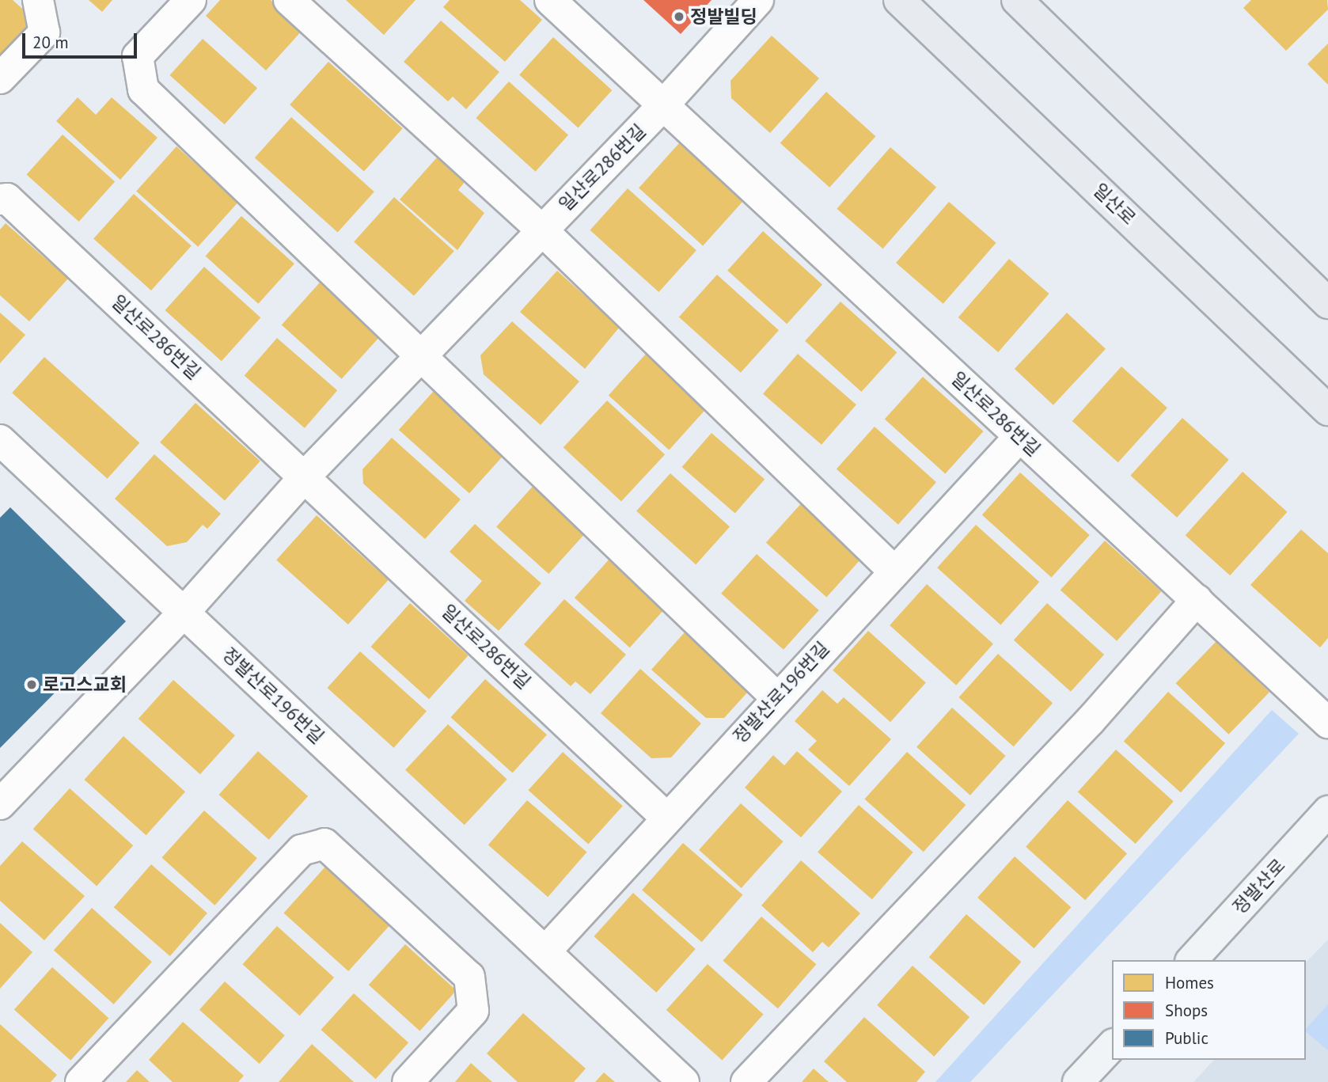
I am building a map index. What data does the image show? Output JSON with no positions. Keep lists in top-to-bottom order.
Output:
{
  "streets": {
    "main road": ["일산로", "정발산로"],
    "street": ["일산로286번길", "정발산로196번길"]
  },
  "crossings": [
    ["일산로286번길", "정발산로196번길"]
  ],
  "places": ["정발빌딩", "로고스교회"],
  "legend": ["Homes", "Shops", "Public"],
  "scale_bar": "20 m"
}
